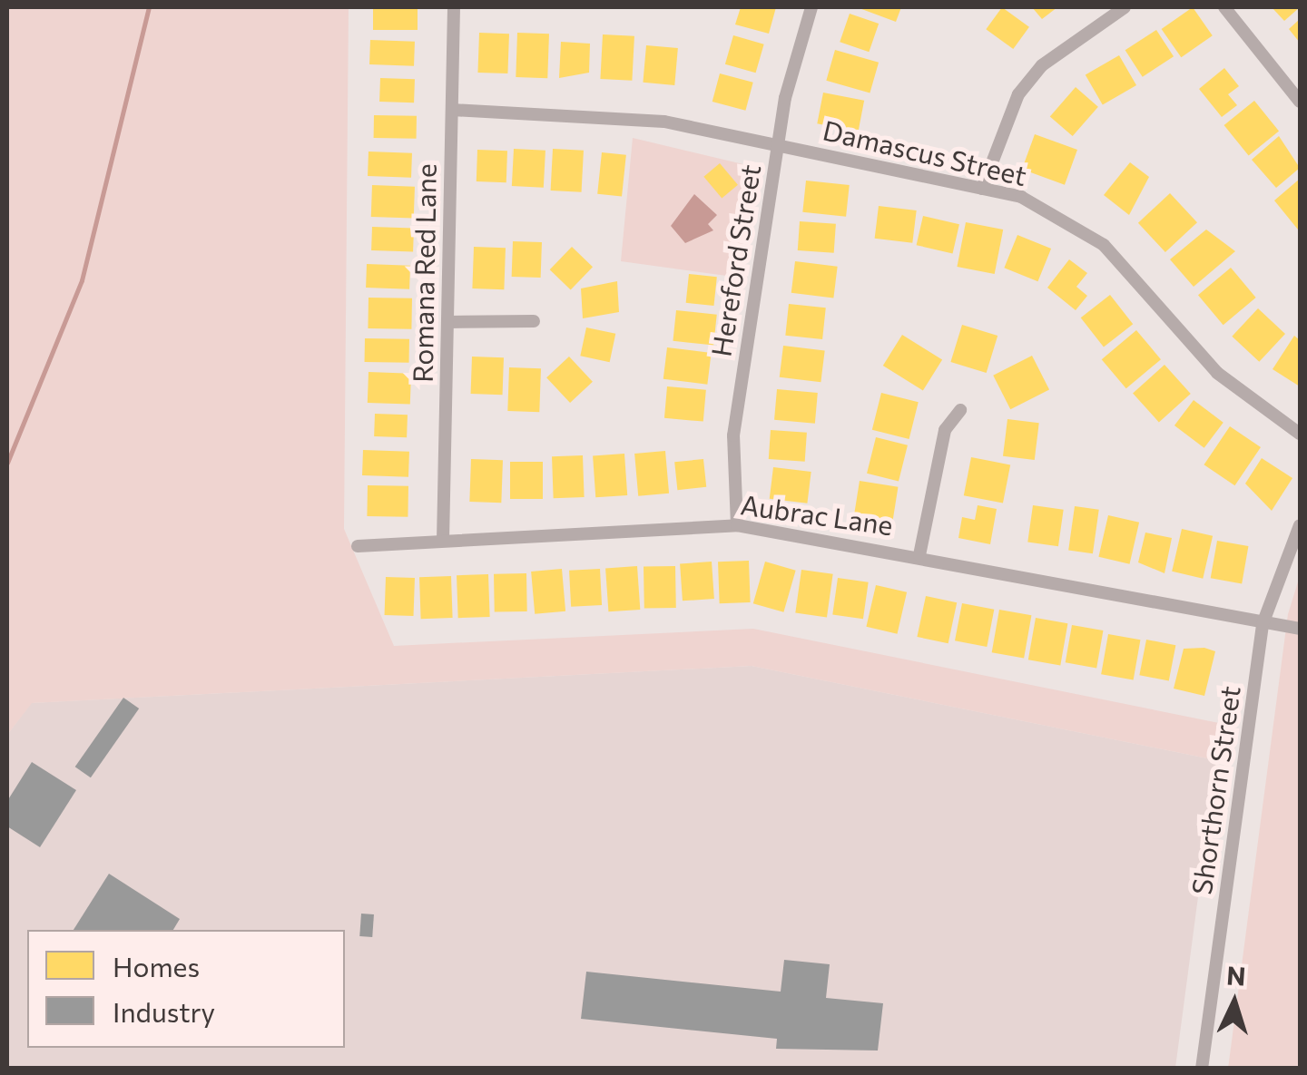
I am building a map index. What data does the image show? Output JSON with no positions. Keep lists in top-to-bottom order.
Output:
{
  "streets": {
    "street": [
      "Damascus Street",
      "Hereford Street",
      "Romana Red Lane",
      "Aubrac Lane",
      "Shorthorn Street"
    ]
  },
  "crossings": [
    ["Damascus Street", "Hereford Street"],
    ["Damascus Street", "Romana Red Lane"],
    ["Hereford Street", "Aubrac Lane"],
    ["Romana Red Lane", "Aubrac Lane"],
    ["Aubrac Lane", "Shorthorn Street"]
  ],
  "legend": ["Homes", "Industry"],
  "north": "top"
}
